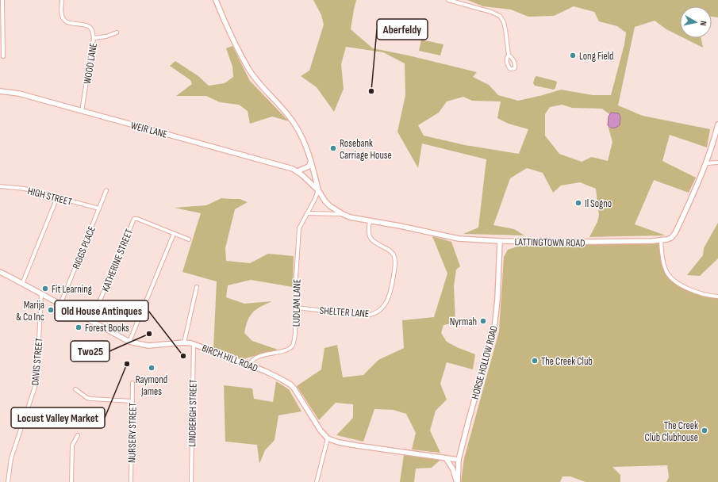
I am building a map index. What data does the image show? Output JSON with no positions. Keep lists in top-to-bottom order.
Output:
{
  "streets": {
    "street": [
      "WOOD LANE",
      "WEIR LANE",
      "HIGH STREET",
      "LATTINGTOWN ROAD",
      "RIGGS PLACE",
      "KATHERINE STREET",
      "LUDLAM LANE",
      "SHELTER LANE",
      "BIRCH HILL ROAD",
      "DAVIS STREET",
      "HORSE HOLLOW ROAD",
      "LINDBERGH STREET",
      "NURSERY STREET"
    ]
  },
  "crossings": [
    ["WOOD LANE", "WEIR LANE"],
    ["WEIR LANE", "LATTINGTOWN ROAD"],
    ["WEIR LANE", "LUDLAM LANE"],
    ["HIGH STREET", "RIGGS PLACE"],
    ["LATTINGTOWN ROAD", "LUDLAM LANE"],
    ["LATTINGTOWN ROAD", "SHELTER LANE"],
    ["LATTINGTOWN ROAD", "HORSE HOLLOW ROAD"],
    ["RIGGS PLACE", "BIRCH HILL ROAD"],
    ["KATHERINE STREET", "BIRCH HILL ROAD"],
    ["LUDLAM LANE", "SHELTER LANE"],
    ["LUDLAM LANE", "BIRCH HILL ROAD"],
    ["BIRCH HILL ROAD", "DAVIS STREET"],
    ["BIRCH HILL ROAD", "LINDBERGH STREET"]
  ],
  "places": [
    "Long Field",
    "Aberfeldy",
    "Rosebank Carriage House",
    "Il Sogno",
    "Fit Learning",
    "Marija & Co Inc",
    "Nyrmah",
    "Forest Books",
    "Two25",
    "Old House Antinques",
    "The Creek Club",
    "Locust Valley Market",
    "Raymond James",
    "The Creek Club Clubhouse"
  ],
  "north": "right"
}
